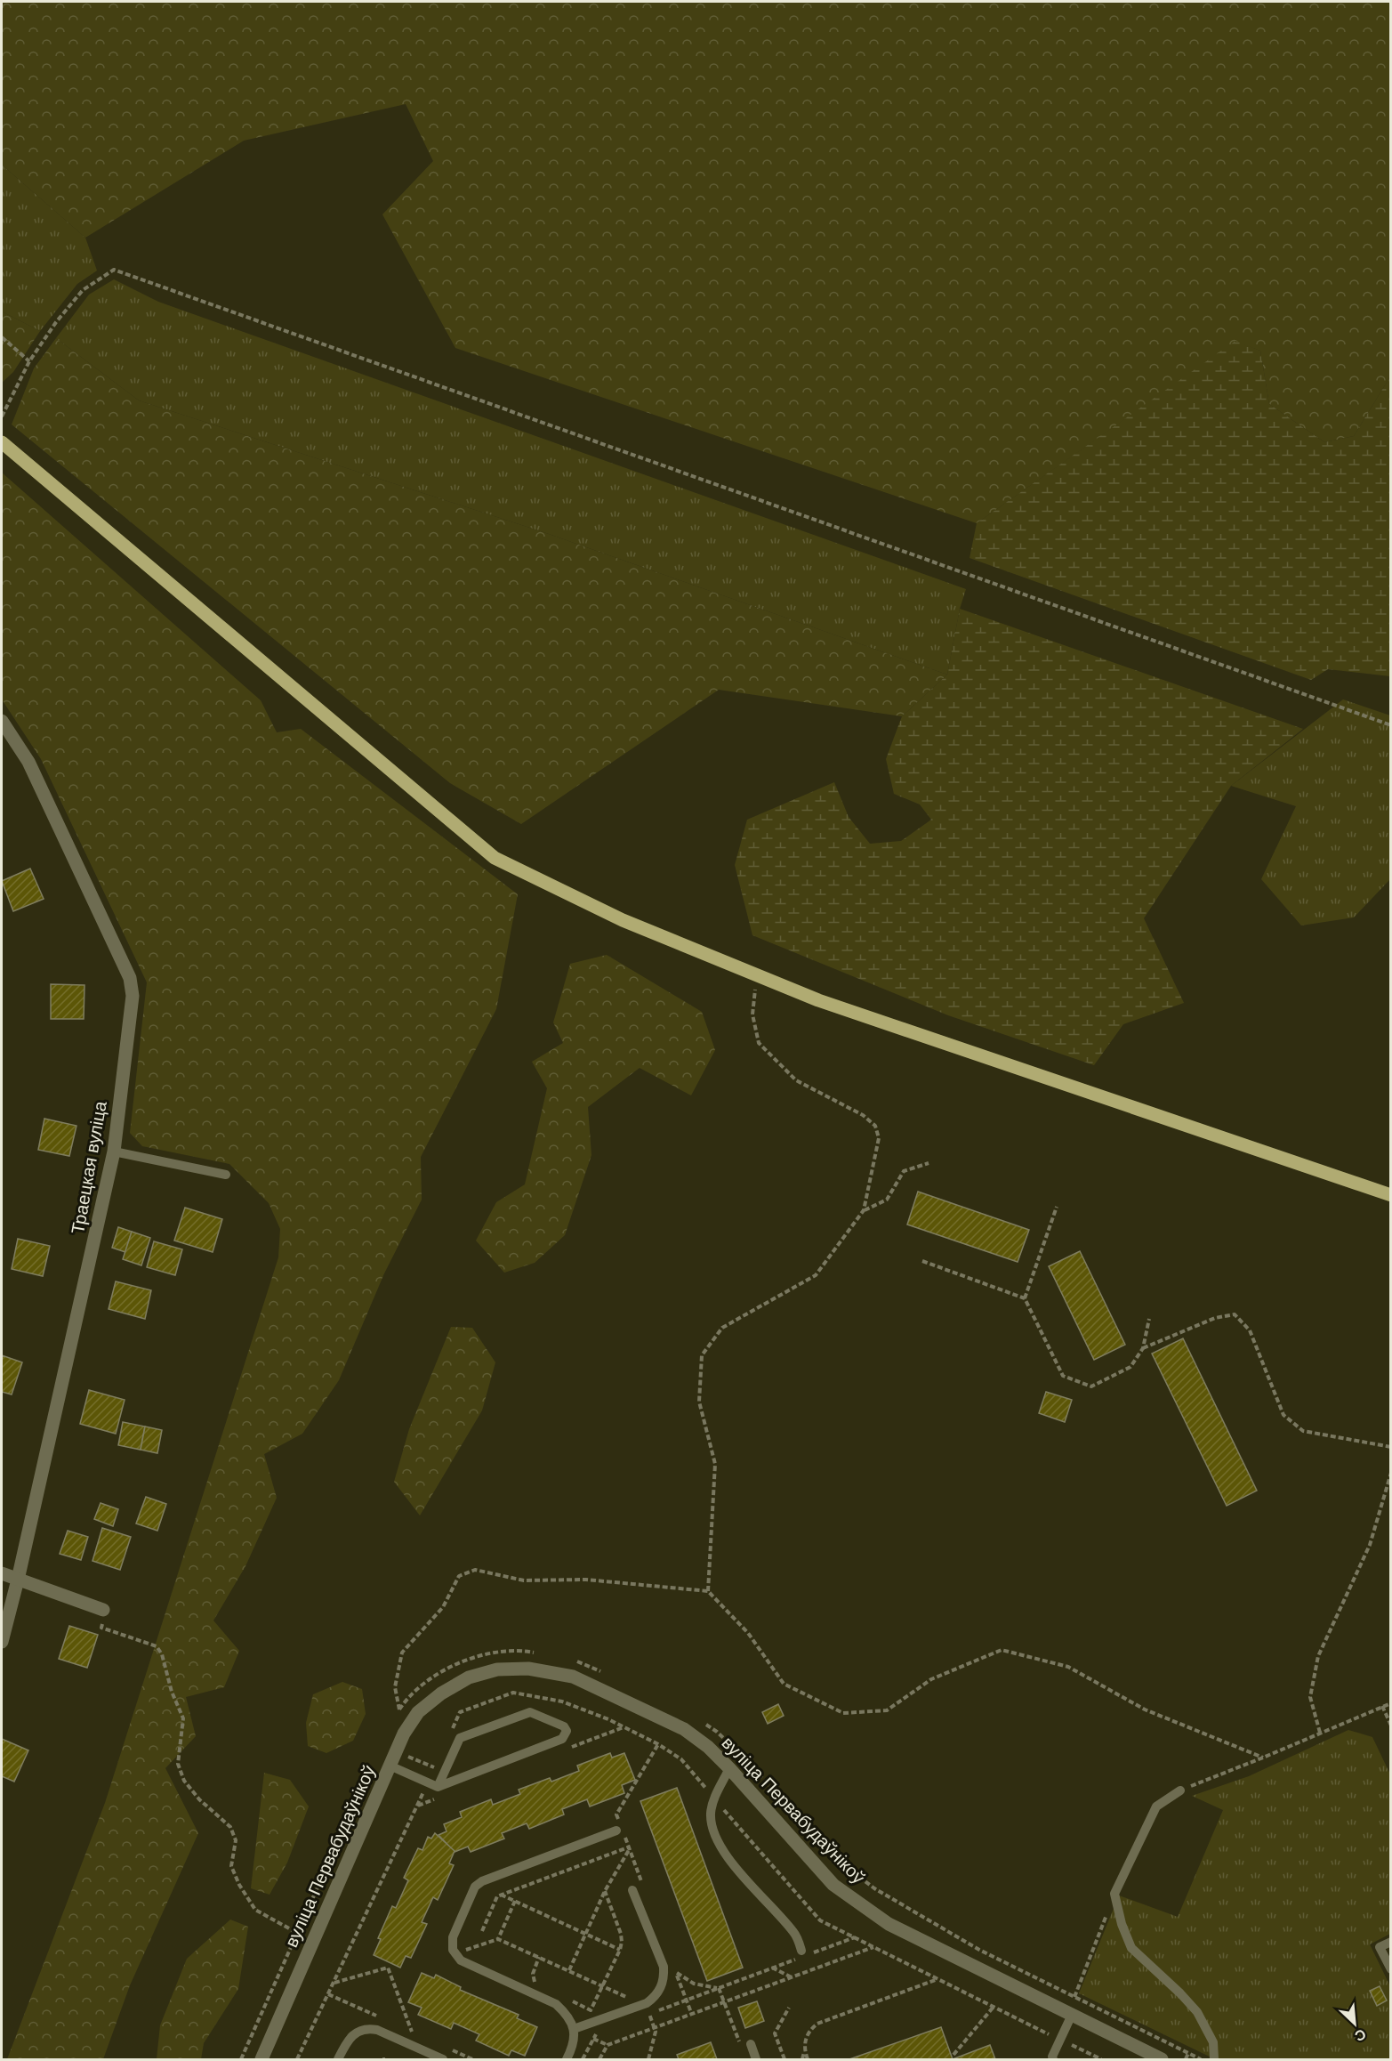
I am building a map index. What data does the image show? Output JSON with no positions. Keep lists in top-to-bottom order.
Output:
{
  "streets": {
    "street": ["Траецкая вуліца", "вуліца Первабудаўнікоў"]
  },
  "north": "bottom right"
}
